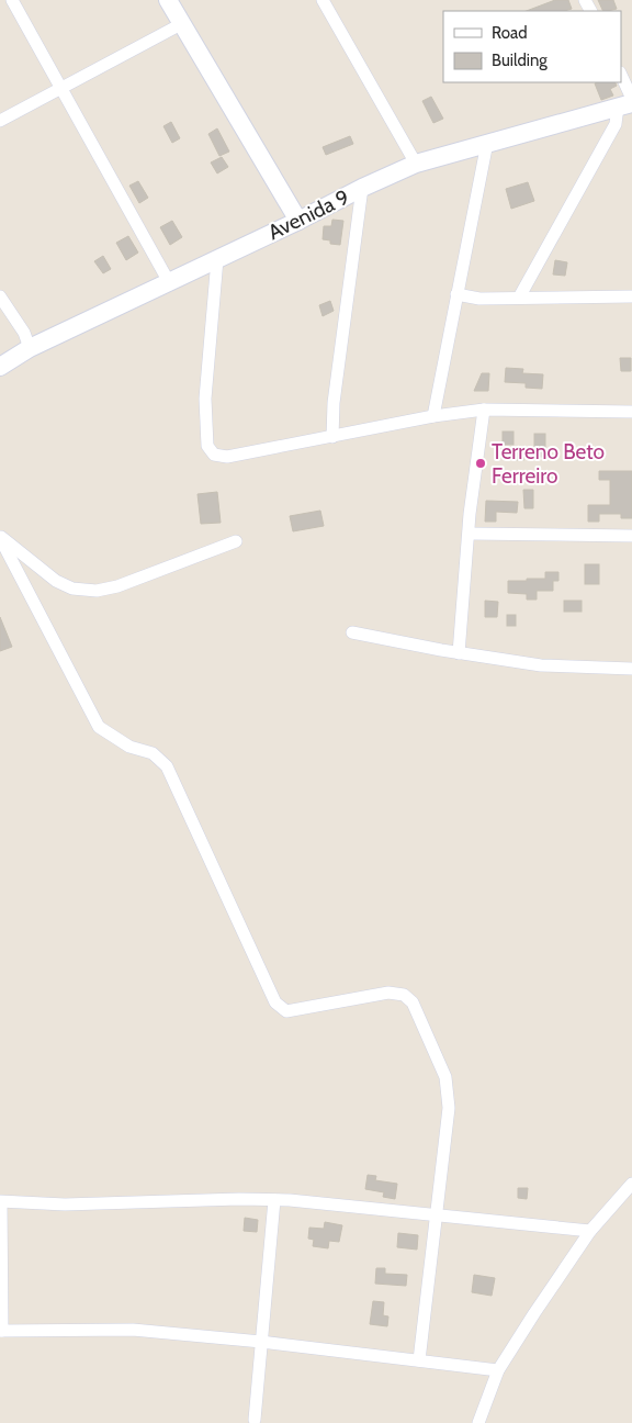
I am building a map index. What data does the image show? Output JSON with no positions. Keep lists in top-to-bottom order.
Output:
{
  "streets": {
    "main road": ["Avenida 9"]
  },
  "places": ["Terreno Beto Ferreiro"],
  "legend": ["Road", "Building"]
}
